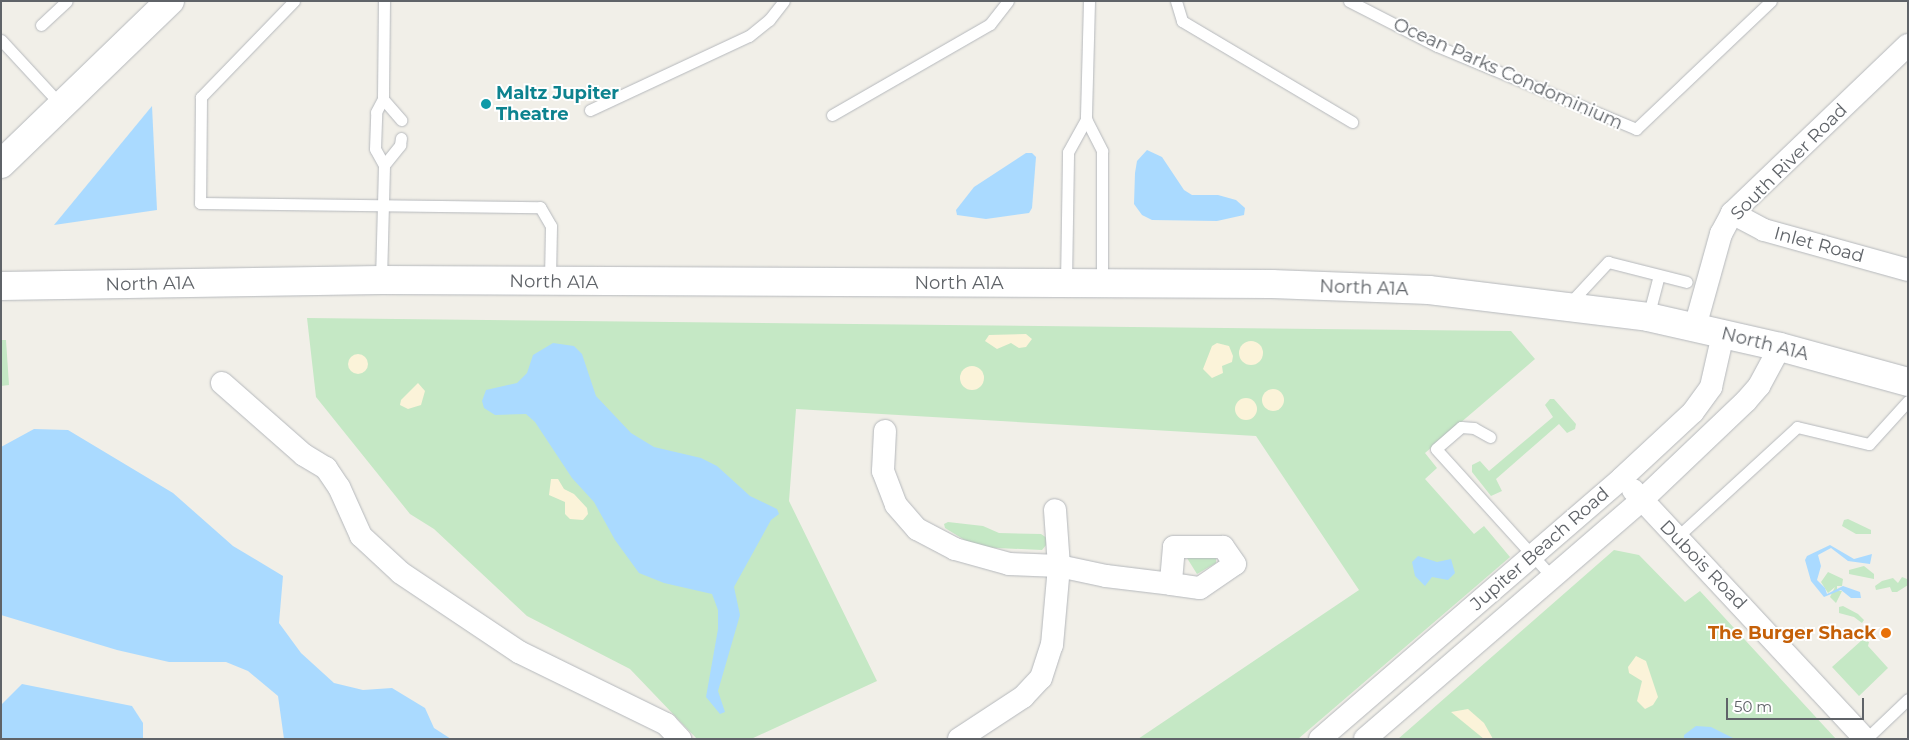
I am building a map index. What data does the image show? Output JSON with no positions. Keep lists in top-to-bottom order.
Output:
{
  "streets": {
    "street": [
      "South River Road",
      "Inlet Road",
      "North A1A",
      "Jupiter Beach Road",
      "Dubois Road"
    ],
    "lane": ["Ocean Parks Condominium"]
  },
  "crossings": [
    ["South River Road", "Inlet Road"],
    ["South River Road", "North A1A"],
    ["North A1A", "Jupiter Beach Road"],
    ["Jupiter Beach Road", "Dubois Road"]
  ],
  "places": ["Maltz Jupiter Theatre", "The Burger Shack"],
  "scale_bar": "50 m"
}
